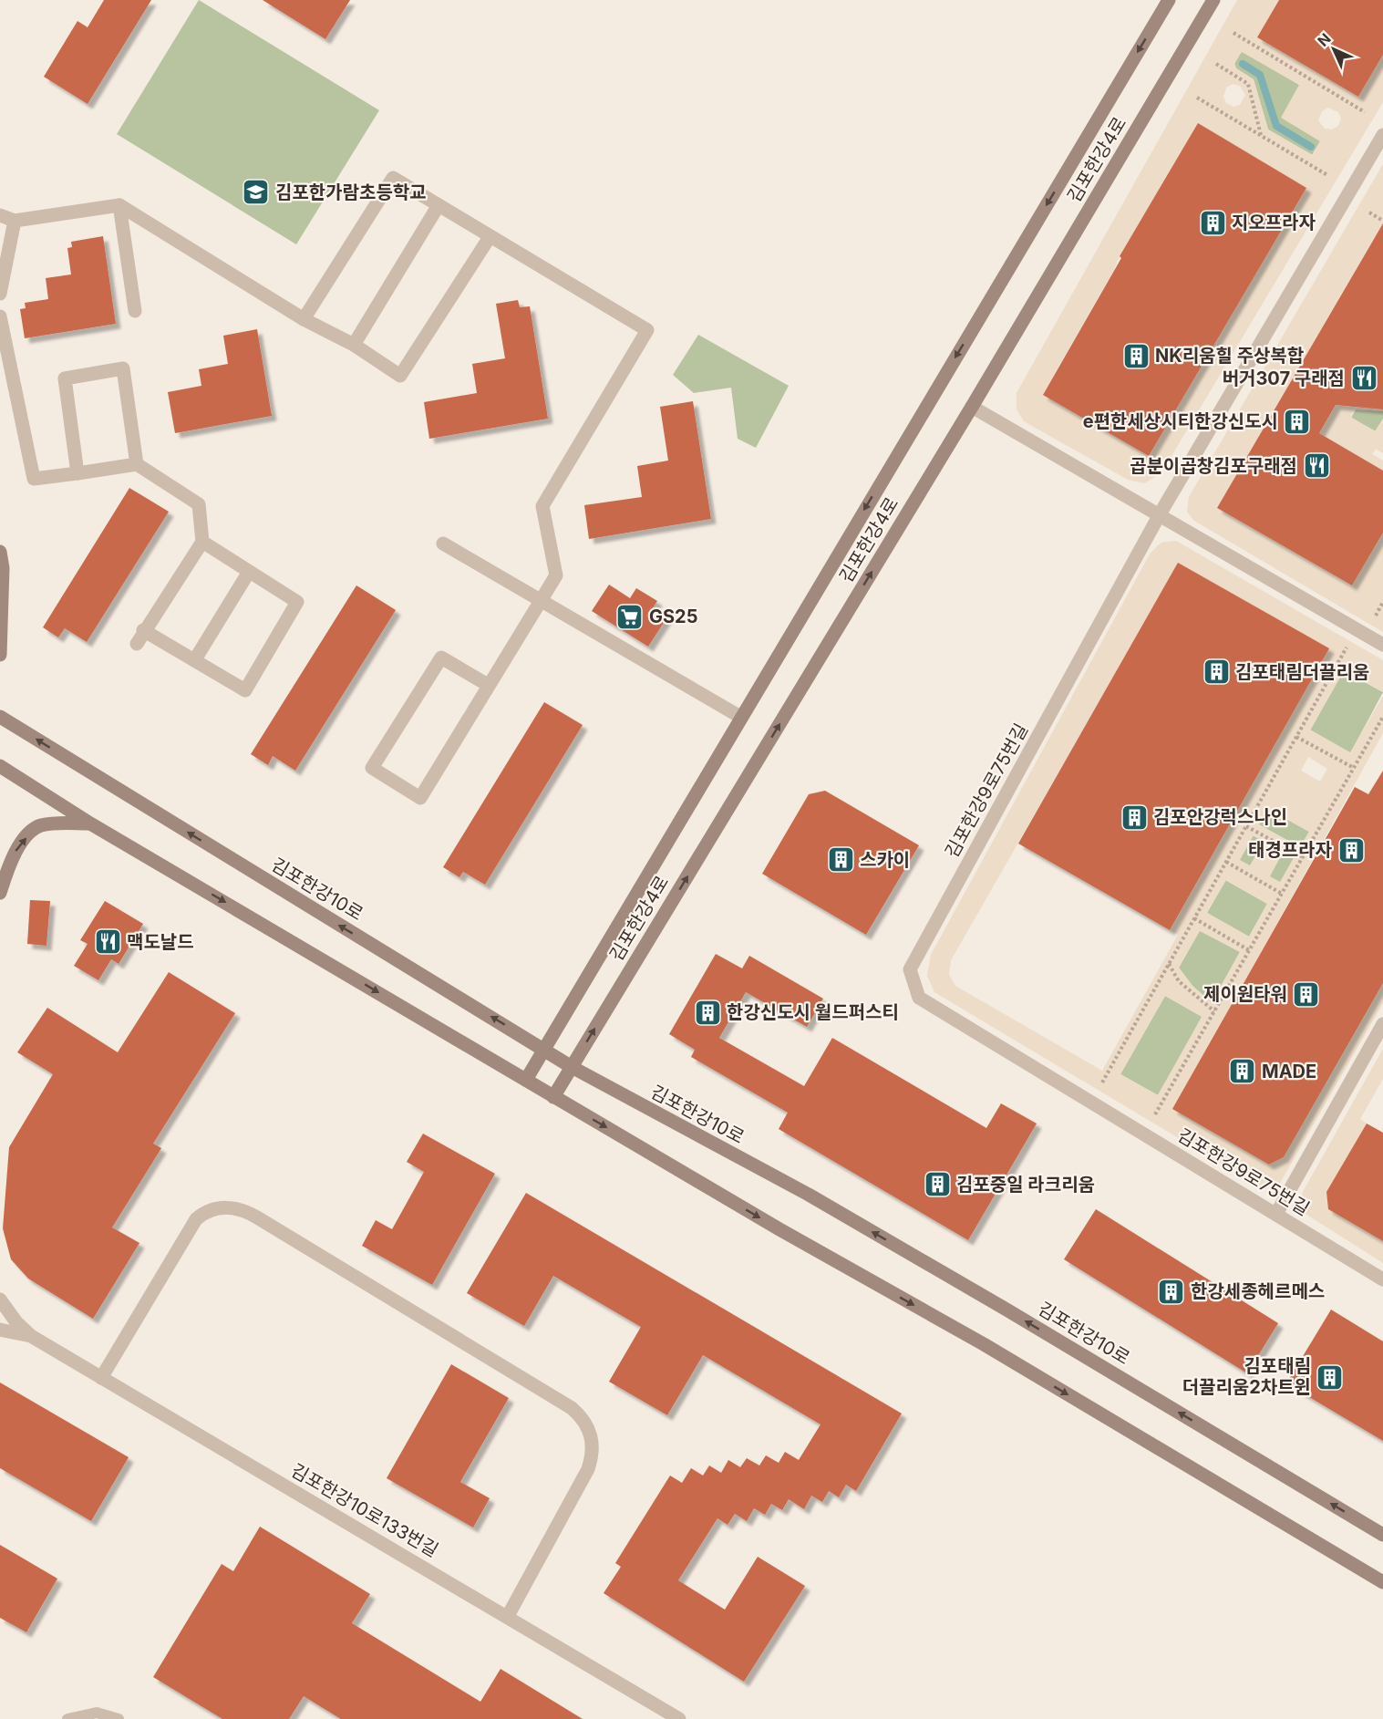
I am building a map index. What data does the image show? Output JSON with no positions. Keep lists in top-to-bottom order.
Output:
{
  "streets": {
    "street": [
      "김포한강4로",
      "김포한강9로75번길",
      "김포한강10로",
      "김포한강10로133번길"
    ]
  },
  "crossings": [
    ["김포한강4로", "김포한강10로"]
  ],
  "places": {
    "school or university": ["김포한가람초등학교"],
    "building": [
      "지오프라자",
      "NK리움힐 주상복합",
      "e편한세상시티한강신도시",
      "김포태림더끌리움",
      "김포안강럭스나인",
      "태경프라자",
      "스카이",
      "제이원타워",
      "한강신도시 월드퍼스티",
      "MADE",
      "김포중일 라크리움",
      "한강세종헤르메스",
      "김포태림 더끌리움2차트윈"
    ],
    "restaurant": ["버거307 구래점", "곱분이곱창김포구래점", "맥도날드"],
    "supermarket": ["GS25"]
  },
  "north": "top left"
}
